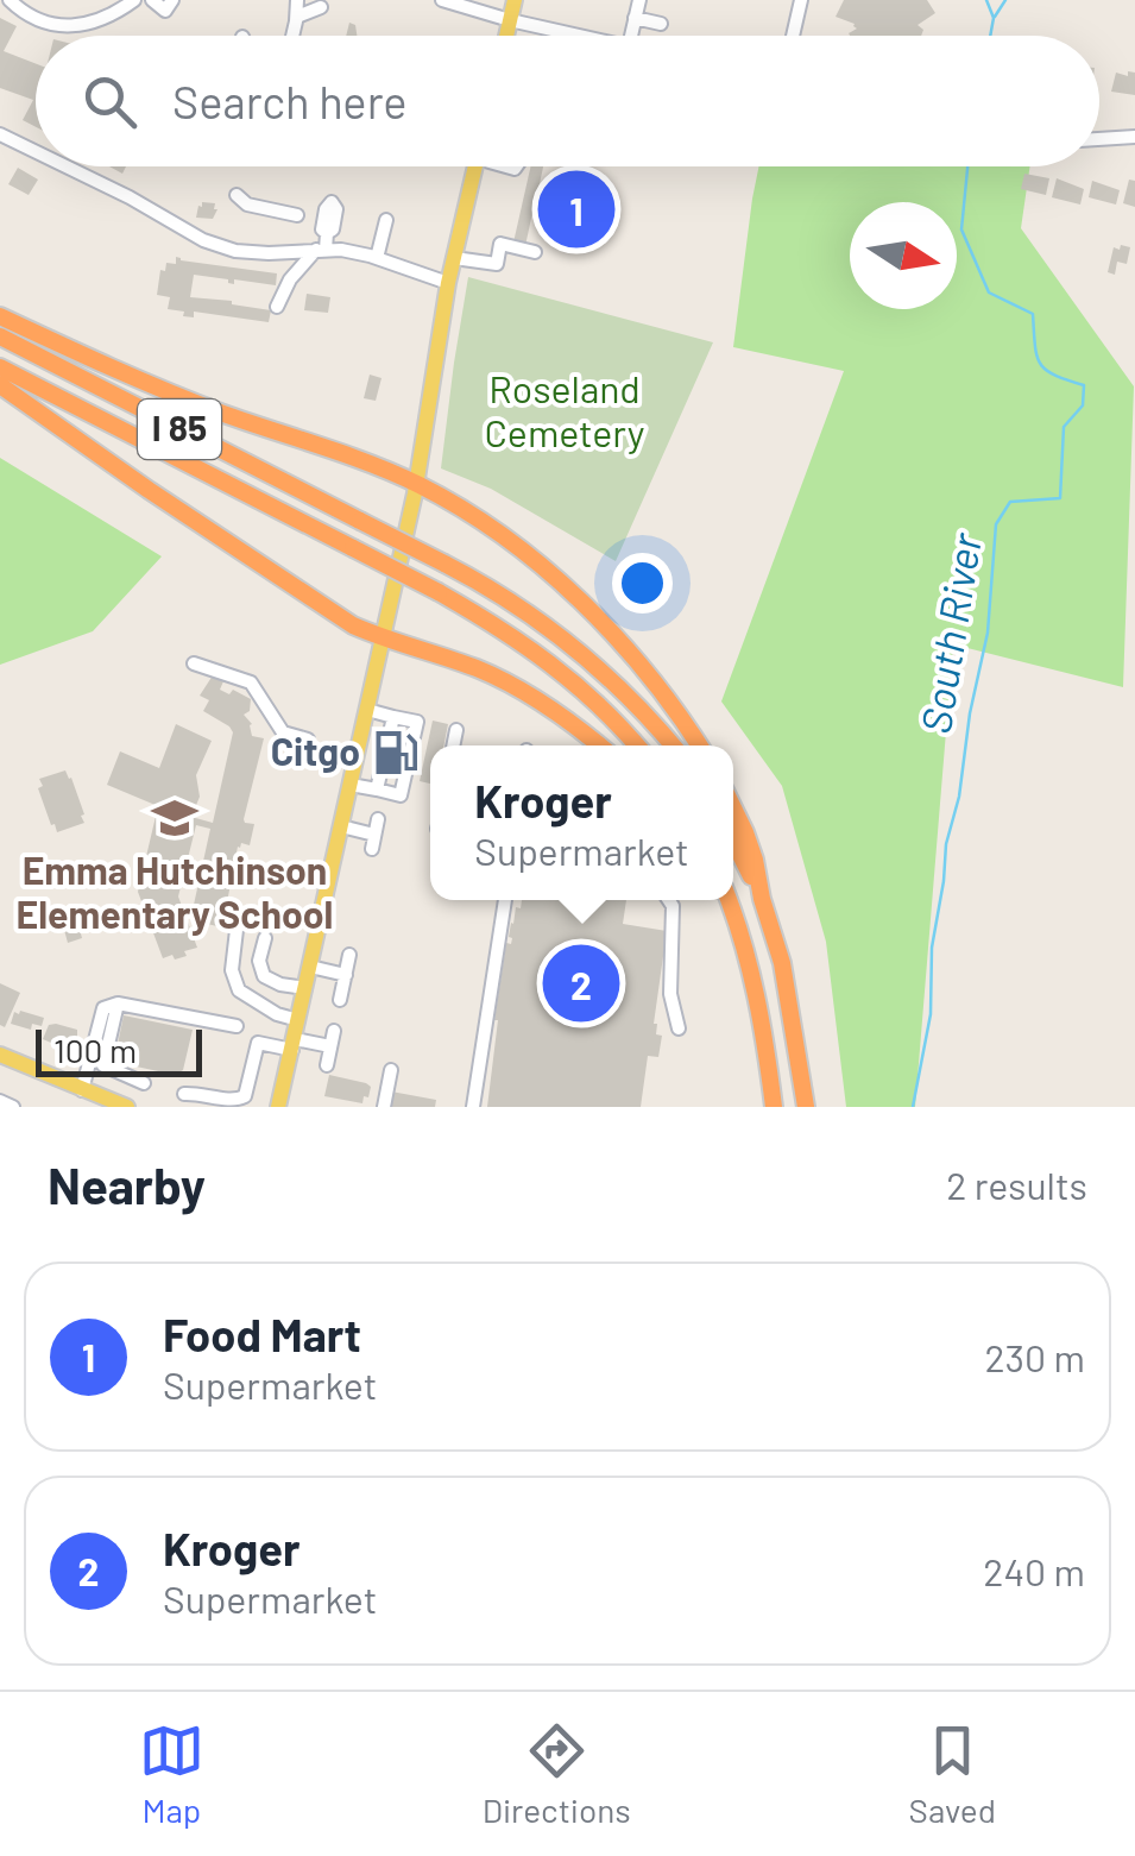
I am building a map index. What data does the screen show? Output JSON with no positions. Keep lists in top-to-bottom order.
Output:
{
  "streets": {
    "highway": ["I 85"]
  },
  "water": ["South River"],
  "parks": ["Roseland Cemetery"],
  "places": {
    "fuel station": ["Citgo"],
    "school or university": ["Emma Hutchinson Elementary School"]
  },
  "scale_bar": "100 m",
  "north": "right",
  "page": {
    "search": "Search here",
    "pins": ["1", "2"],
    "popup": ["Kroger", "Supermarket"],
    "scale": "100 m",
    "heading": ["Nearby", "2 results"],
    "list": [
      {
        "mark": "1",
        "name": "Food Mart",
        "note": "Supermarket",
        "value": "230 m"
      },
      {
        "mark": "2",
        "name": "Kroger",
        "note": "Supermarket",
        "value": "240 m"
      }
    ],
    "nav": ["Map", "Directions", "Saved"]
  }
}
